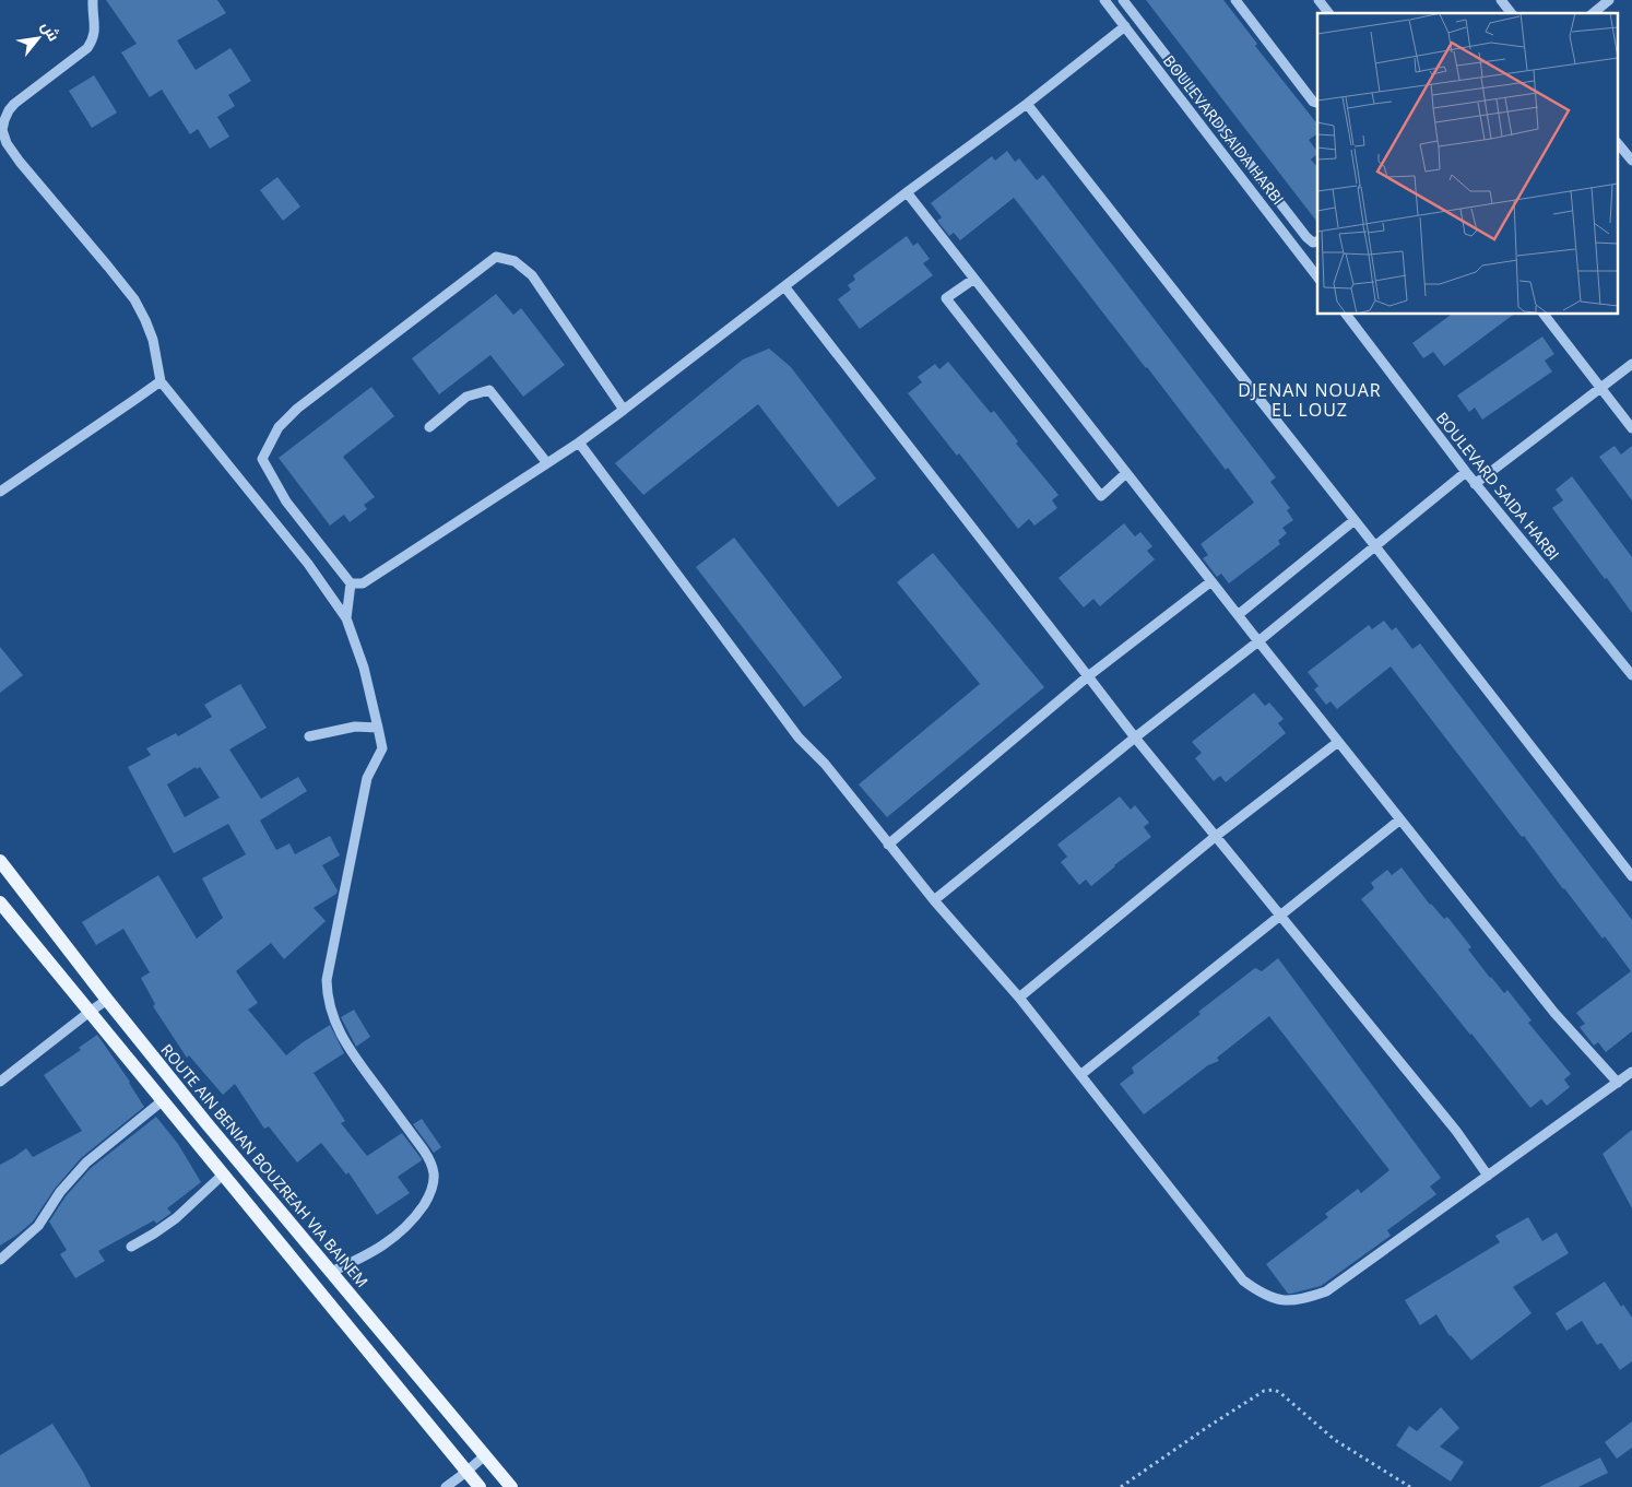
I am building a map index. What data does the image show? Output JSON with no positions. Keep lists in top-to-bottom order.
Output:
{
  "streets": {
    "main road": ["ROUTE AIN BENIAN BOUZREAH VIA BAINEM"],
    "street": ["BOULEVARD SAIDA HARBI"]
  },
  "districts": ["DJENAN NOUAR EL LOUZ"],
  "north": "top right"
}
